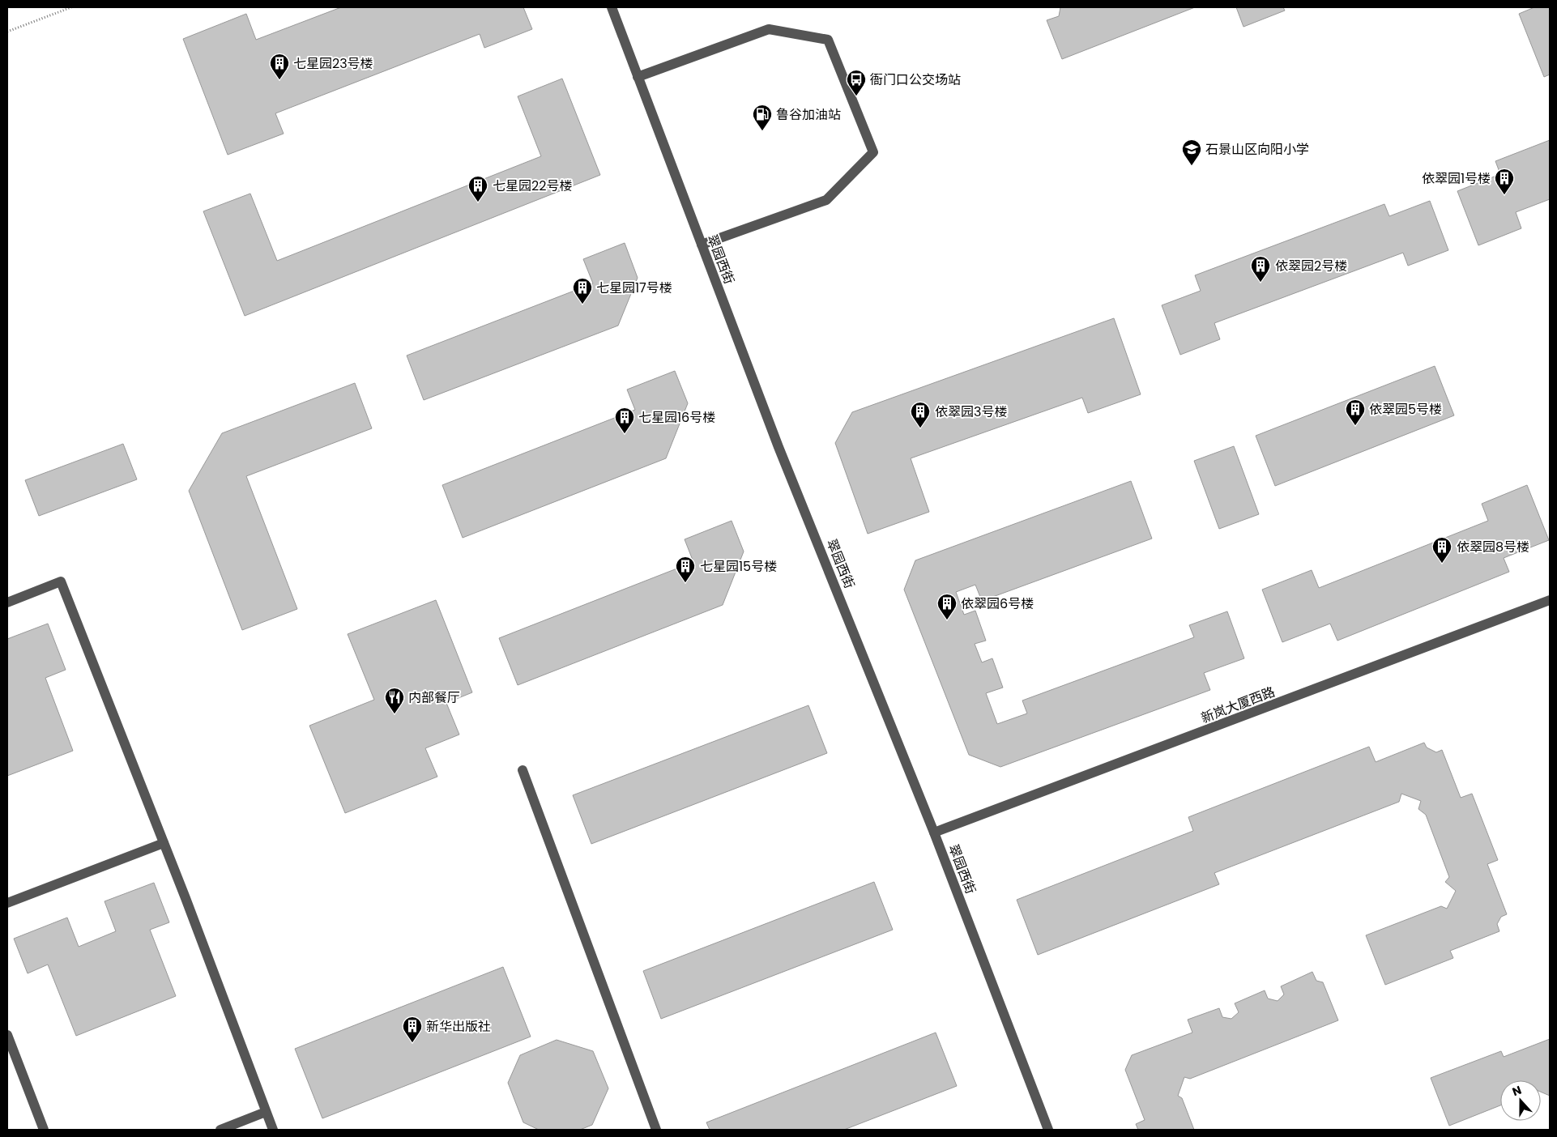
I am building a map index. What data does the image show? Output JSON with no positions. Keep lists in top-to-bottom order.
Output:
{
  "streets": {
    "street": ["翠园西街", "新岚大厦西路"]
  },
  "crossings": [
    ["翠园西街", "新岚大厦西路"]
  ],
  "places": {
    "building": [
      "七星园23号楼",
      "依翠园1号楼",
      "七星园22号楼",
      "依翠园2号楼",
      "七星园17号楼",
      "依翠园5号楼",
      "依翠园3号楼",
      "七星园16号楼",
      "依翠园8号楼",
      "七星园15号楼",
      "依翠园6号楼",
      "新华出版社"
    ],
    "bus stop": ["衙门口公交场站"],
    "fuel station": ["鲁谷加油站"],
    "school or university": ["石景山区向阳小学"],
    "restaurant": ["内部餐厅"]
  },
  "north": "top"
}
